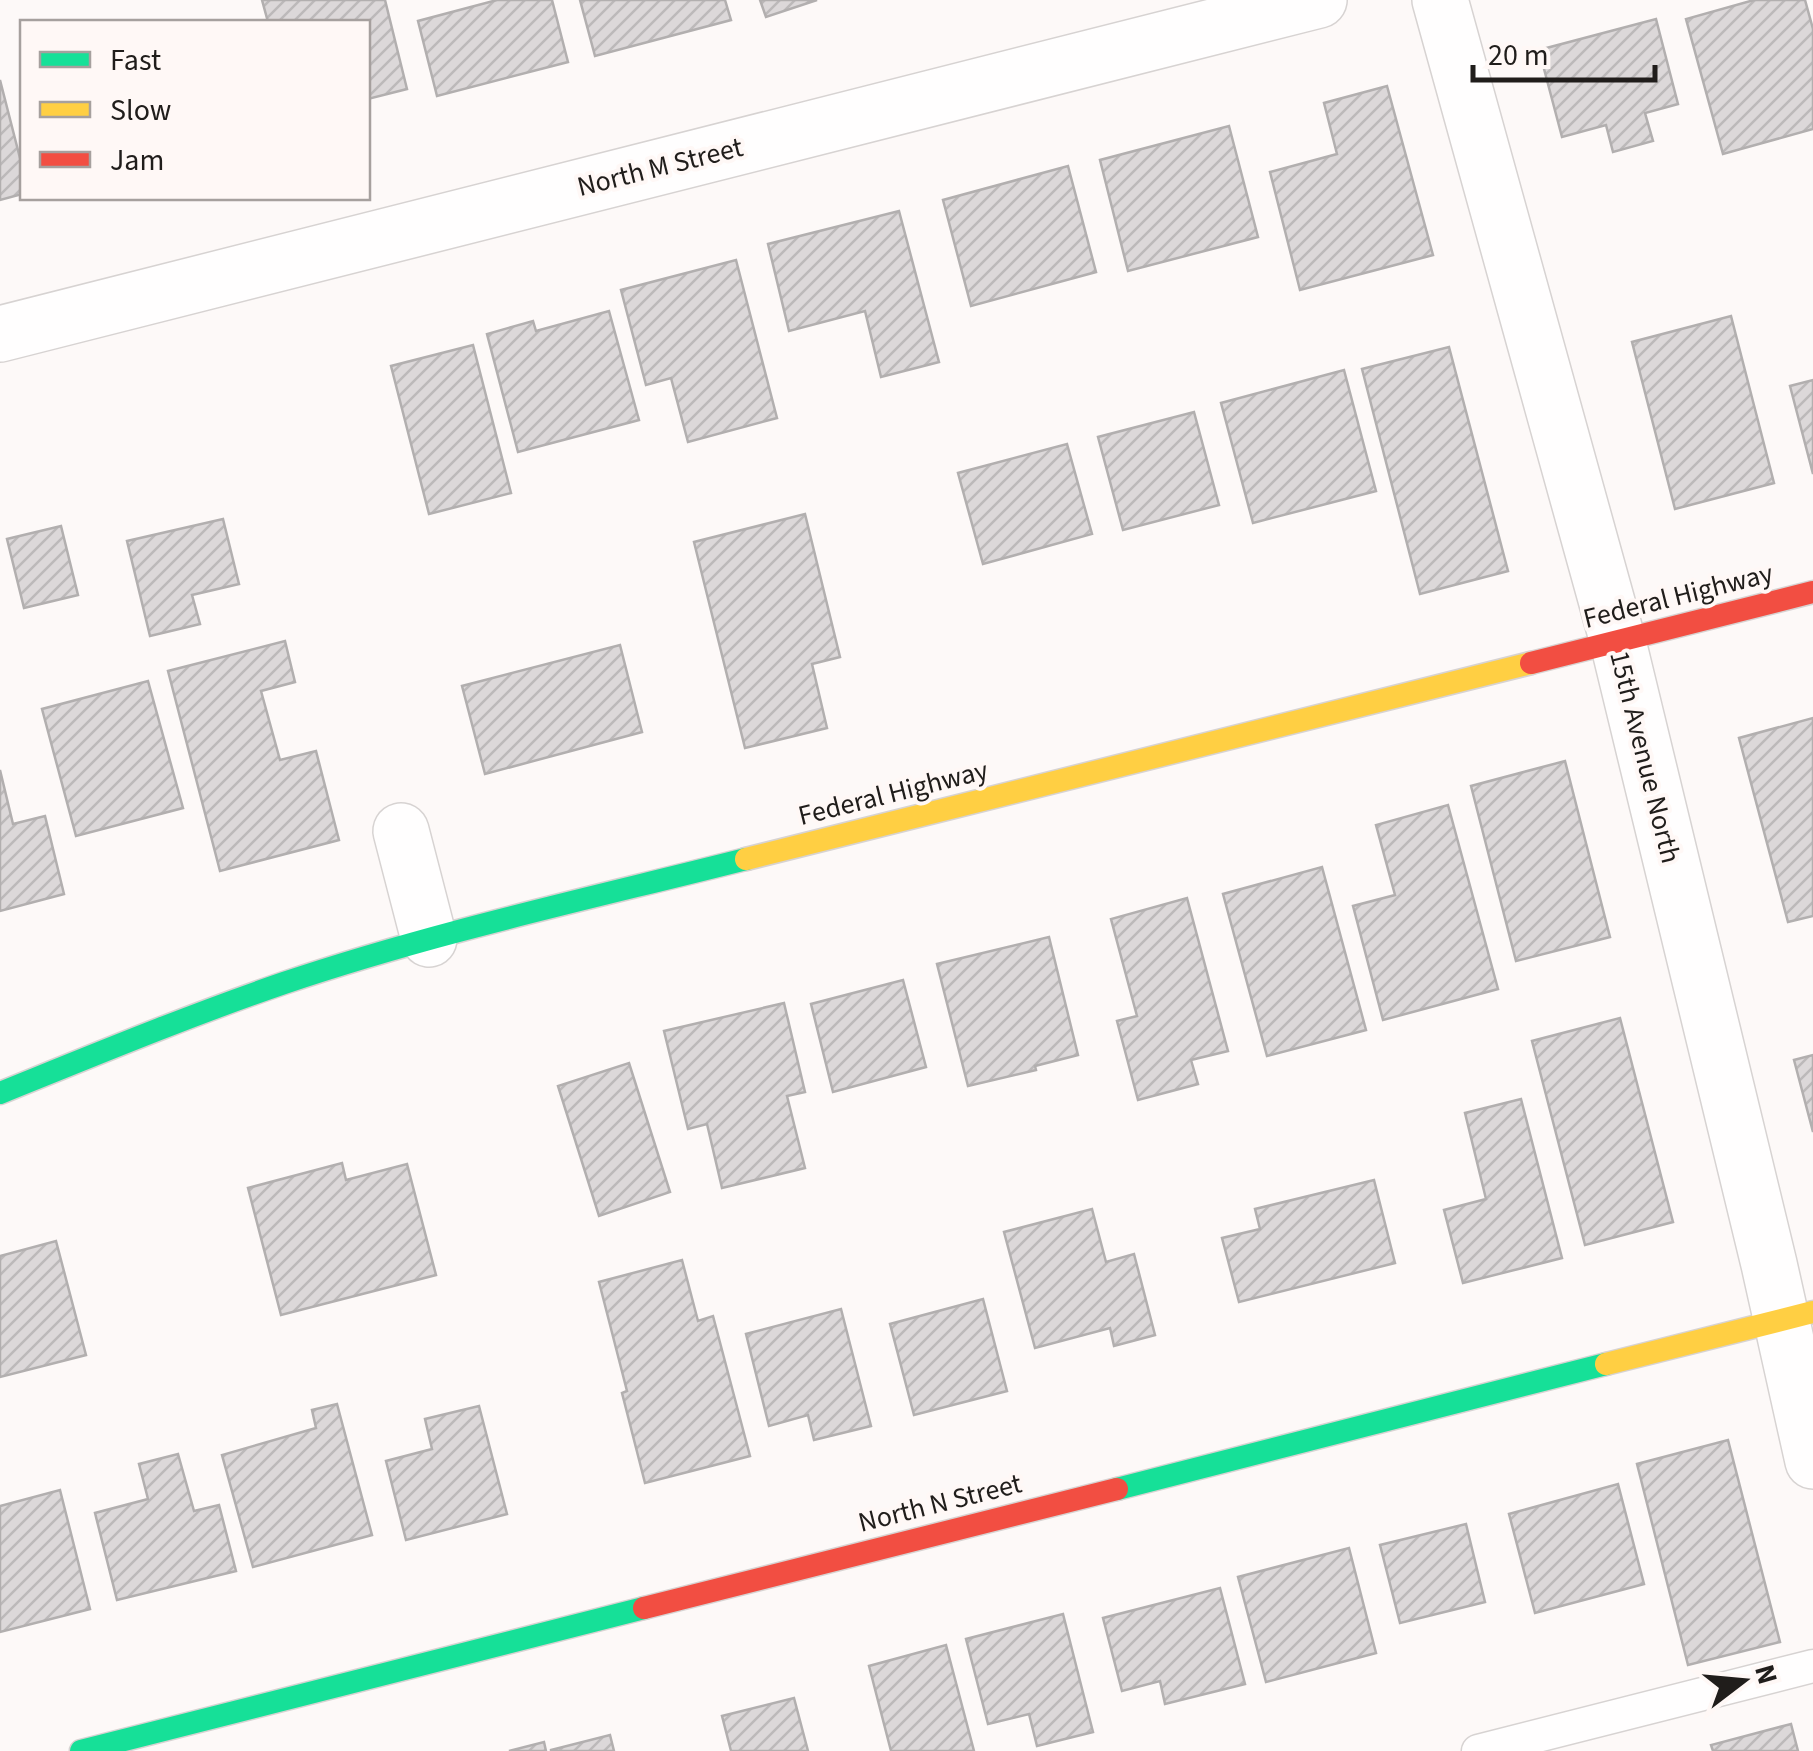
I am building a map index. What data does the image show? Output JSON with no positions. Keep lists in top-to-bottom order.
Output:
{
  "streets": {
    "main road": ["Federal Highway", "North N Street"],
    "street": ["North M Street", "15th Avenue North"]
  },
  "crossings": [
    ["Federal Highway", "15th Avenue North"],
    ["15th Avenue North", "North N Street"]
  ],
  "legend": ["Fast", "Slow", "Jam"],
  "scale_bar": "20 m",
  "north": "right"
}
